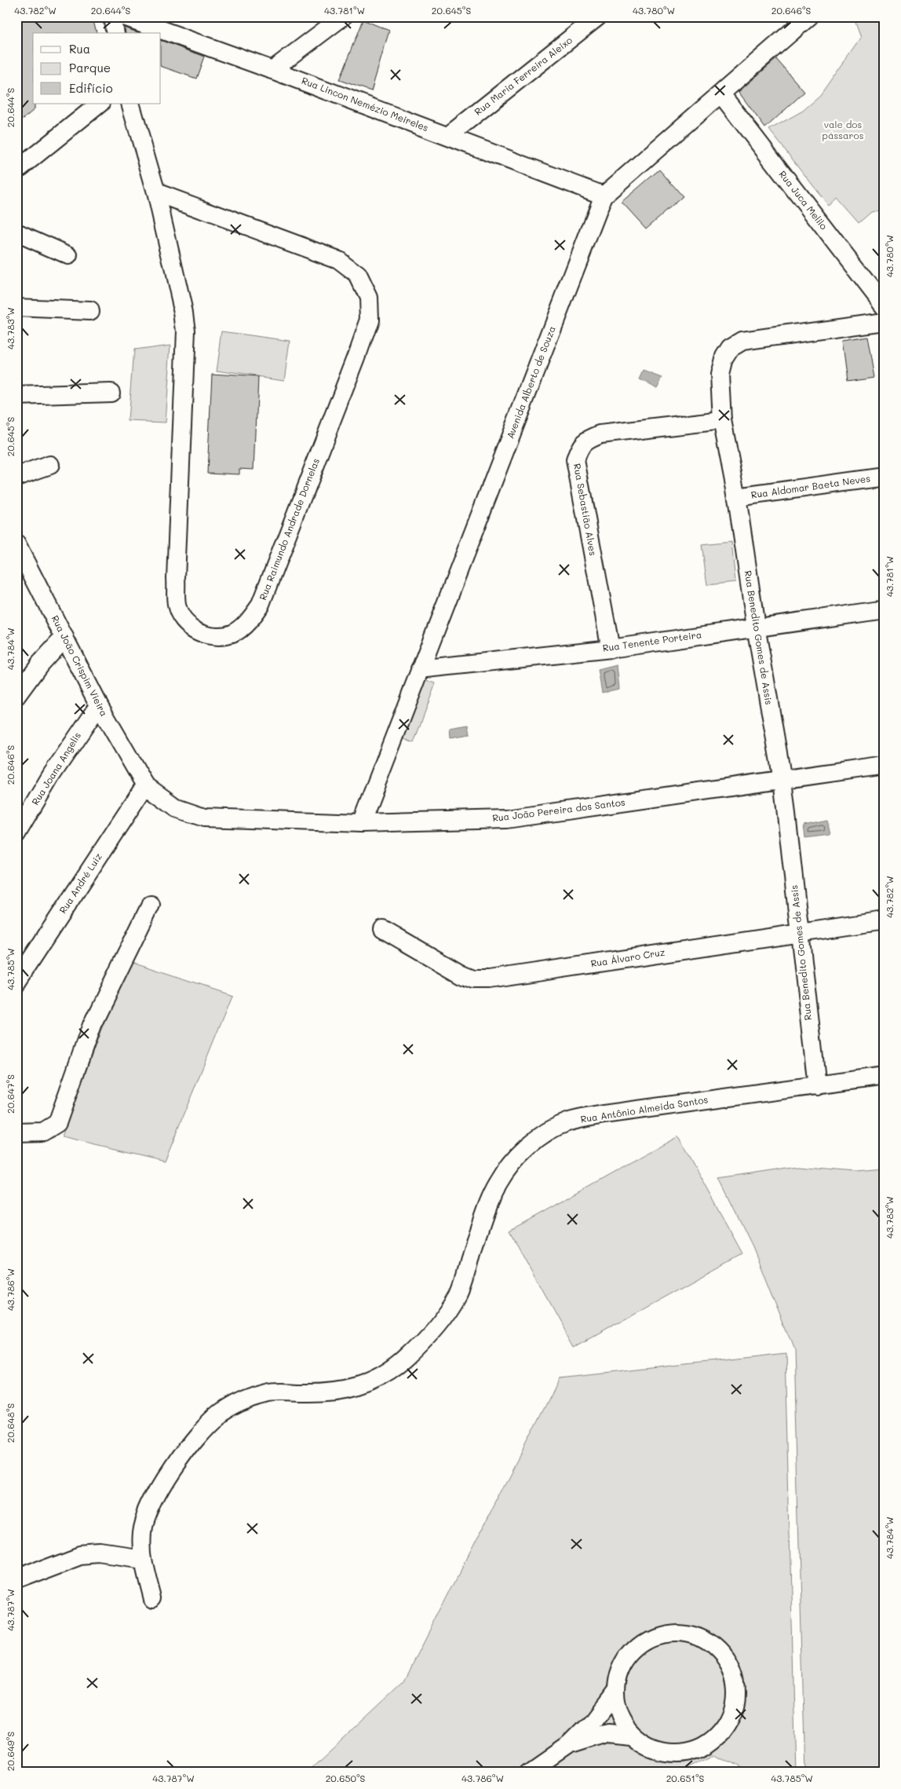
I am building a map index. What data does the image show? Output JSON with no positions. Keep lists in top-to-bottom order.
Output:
{
  "streets": {
    "street": [
      "Rua Maria Ferreira Aleixo",
      "Rua Lincon Nemézio Meireles",
      "Rua Juca Melilo",
      "Avenida Alberto de Souza",
      "Rua Aldomar Baeta Neves",
      "Rua Sebastião Alves",
      "Rua Raimundo Andrade Dornelas",
      "Rua Benedito Gomes de Assis",
      "Rua Tenente Porteira",
      "Rua João Crispim Vieira",
      "Rua Joana Angelis",
      "Rua João Pereira dos Santos",
      "Rua André Luiz",
      "Rua Álvaro Cruz",
      "Rua Antônio Almeida Santos"
    ]
  },
  "crossings": [
    ["Rua Maria Ferreira Aleixo", "Rua Lincon Nemézio Meireles"],
    ["Rua Lincon Nemézio Meireles", "Avenida Alberto de Souza"],
    ["Rua Juca Melilo", "Avenida Alberto de Souza"],
    ["Avenida Alberto de Souza", "Rua Tenente Porteira"],
    ["Avenida Alberto de Souza", "Rua João Pereira dos Santos"],
    ["Rua Aldomar Baeta Neves", "Rua Benedito Gomes de Assis"],
    ["Rua Sebastião Alves", "Rua Benedito Gomes de Assis"],
    ["Rua Sebastião Alves", "Rua Tenente Porteira"],
    ["Rua Benedito Gomes de Assis", "Rua Tenente Porteira"],
    ["Rua Benedito Gomes de Assis", "Rua João Pereira dos Santos"],
    ["Rua Benedito Gomes de Assis", "Rua Álvaro Cruz"],
    ["Rua Benedito Gomes de Assis", "Rua Antônio Almeida Santos"],
    ["Rua João Crispim Vieira", "Rua Joana Angelis"],
    ["Rua João Crispim Vieira", "Rua João Pereira dos Santos"],
    ["Rua João Crispim Vieira", "Rua André Luiz"],
    ["Rua João Pereira dos Santos", "Rua André Luiz"]
  ],
  "parks": ["vale dos pássaros"],
  "legend": ["Rua", "Parque", "Edifício"],
  "coordinates": [
    "43.782°W",
    "20.644°S",
    "43.781°W",
    "20.645°S",
    "43.780°W",
    "20.646°S",
    "43.783°W",
    "43.784°W",
    "43.785°W",
    "20.647°S",
    "43.786°W",
    "20.648°S",
    "43.787°W",
    "20.649°S",
    "20.650°S",
    "20.651°S"
  ]
}
